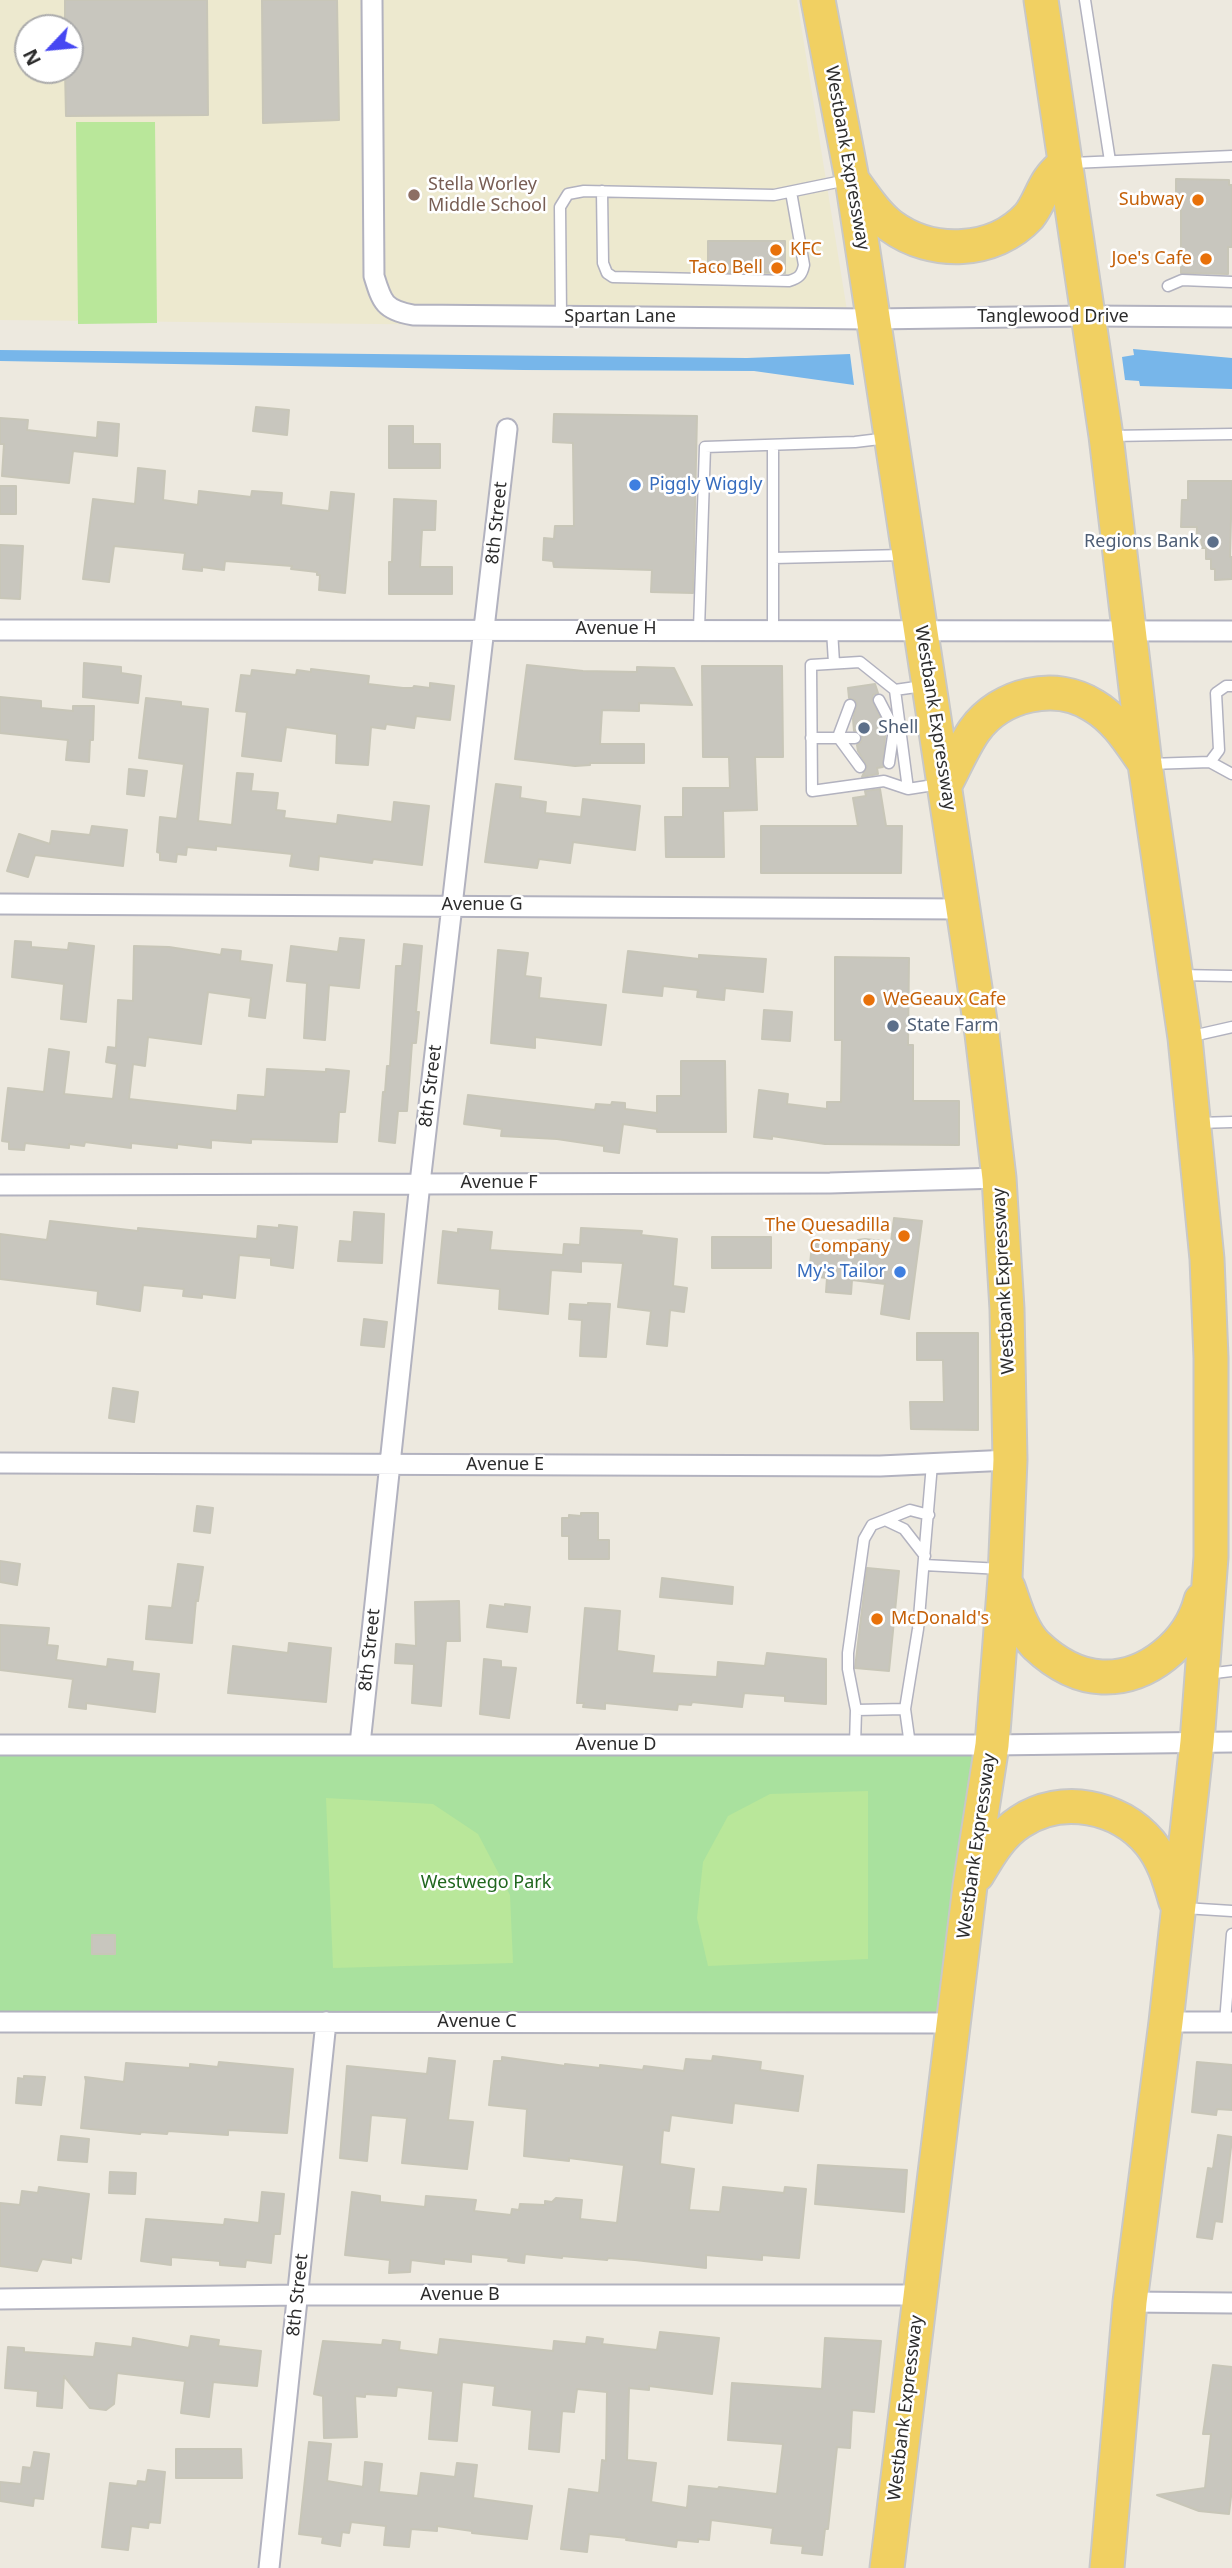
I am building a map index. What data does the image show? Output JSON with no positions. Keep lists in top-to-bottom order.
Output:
{
  "streets": {
    "highway": ["Westbank Expressway"],
    "street": [
      "Spartan Lane",
      "Tanglewood Drive",
      "8th Street",
      "Avenue H",
      "Avenue G",
      "Avenue F",
      "Avenue E",
      "Avenue D",
      "Avenue C",
      "Avenue B"
    ]
  },
  "crossings": [
    ["Westbank Expressway", "Spartan Lane"],
    ["Westbank Expressway", "Tanglewood Drive"],
    ["Westbank Expressway", "Avenue H"],
    ["Westbank Expressway", "Avenue G"],
    ["Westbank Expressway", "Avenue F"],
    ["Westbank Expressway", "Avenue E"],
    ["Westbank Expressway", "Avenue D"],
    ["Westbank Expressway", "Avenue C"],
    ["Westbank Expressway", "Avenue B"],
    ["Spartan Lane", "Tanglewood Drive"],
    ["8th Street", "Avenue H"],
    ["8th Street", "Avenue G"],
    ["8th Street", "Avenue F"],
    ["8th Street", "Avenue E"],
    ["8th Street", "Avenue D"],
    ["8th Street", "Avenue C"],
    ["8th Street", "Avenue B"]
  ],
  "parks": ["Westwego Park"],
  "places": [
    "Stella Worley Middle School",
    "Subway",
    "KFC",
    "Joe's Cafe",
    "Taco Bell",
    "Piggly Wiggly",
    "Regions Bank",
    "Shell",
    "WeGeaux Cafe",
    "State Farm",
    "The Quesadilla Company",
    "My's Tailor",
    "McDonald's"
  ],
  "north": "bottom left"
}
